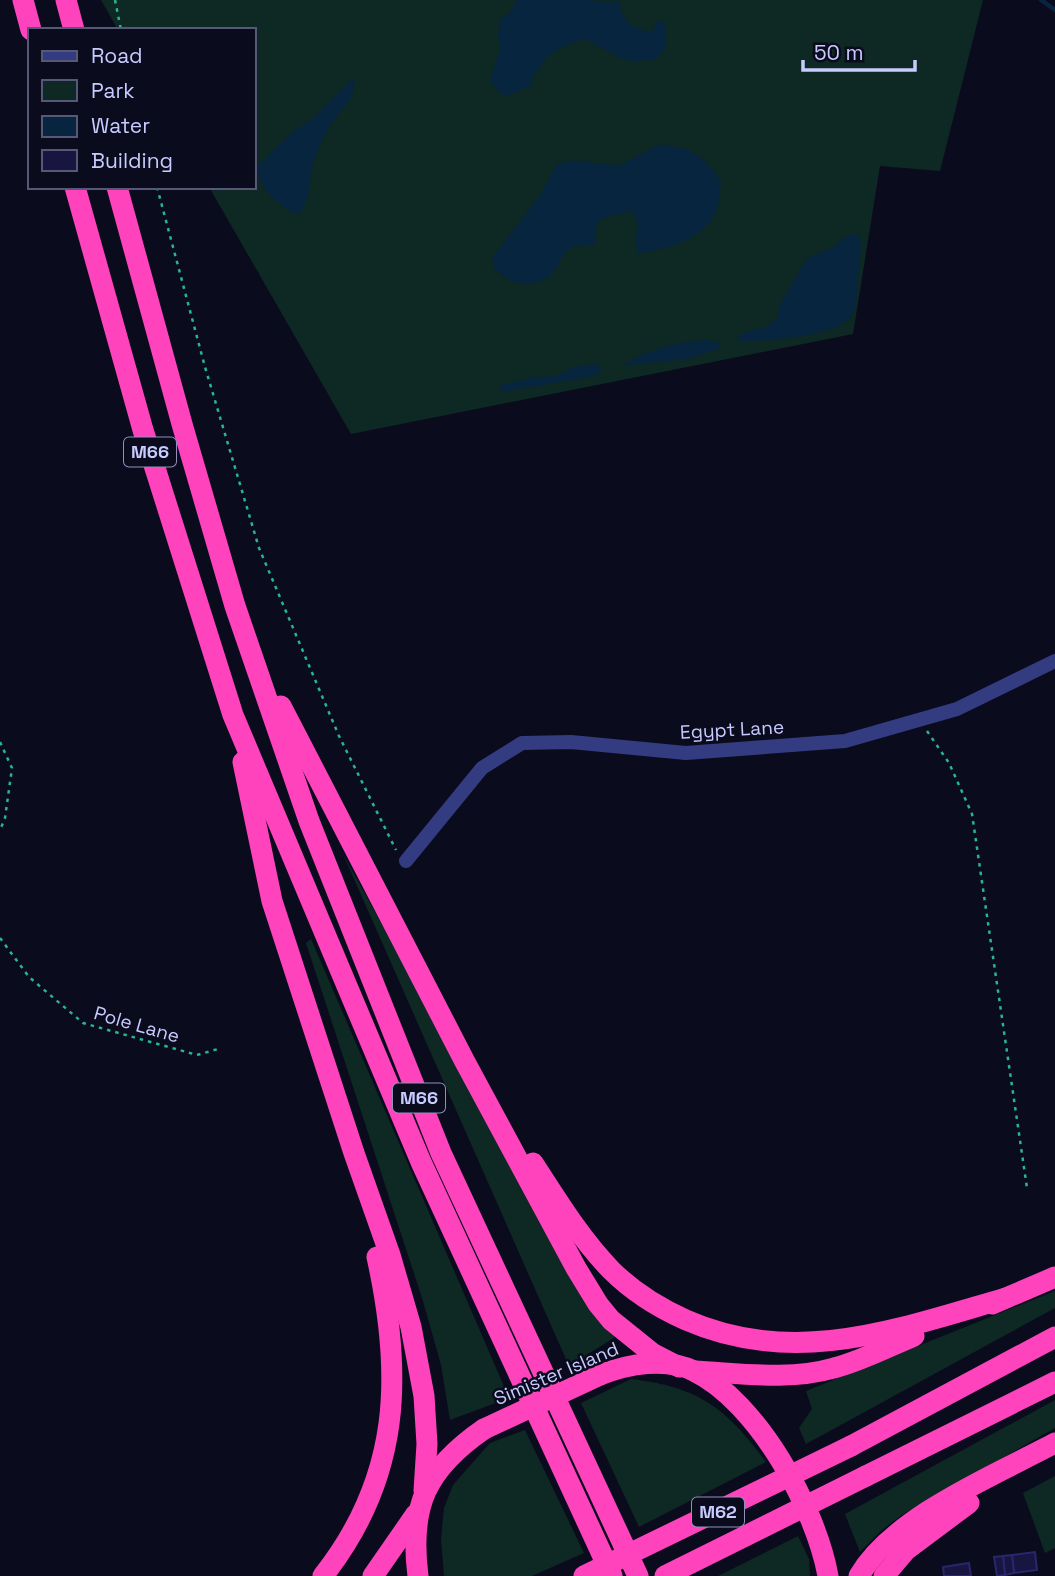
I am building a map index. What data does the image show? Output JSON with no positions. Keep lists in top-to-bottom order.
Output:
{
  "streets": {
    "highway": ["M66", "Simister Island", "M62"],
    "street": ["Egypt Lane"],
    "path": ["Pole Lane"]
  },
  "legend": [
    "Road",
    "Park",
    "Water",
    "Building"
  ],
  "scale_bar": "50 m"
}
